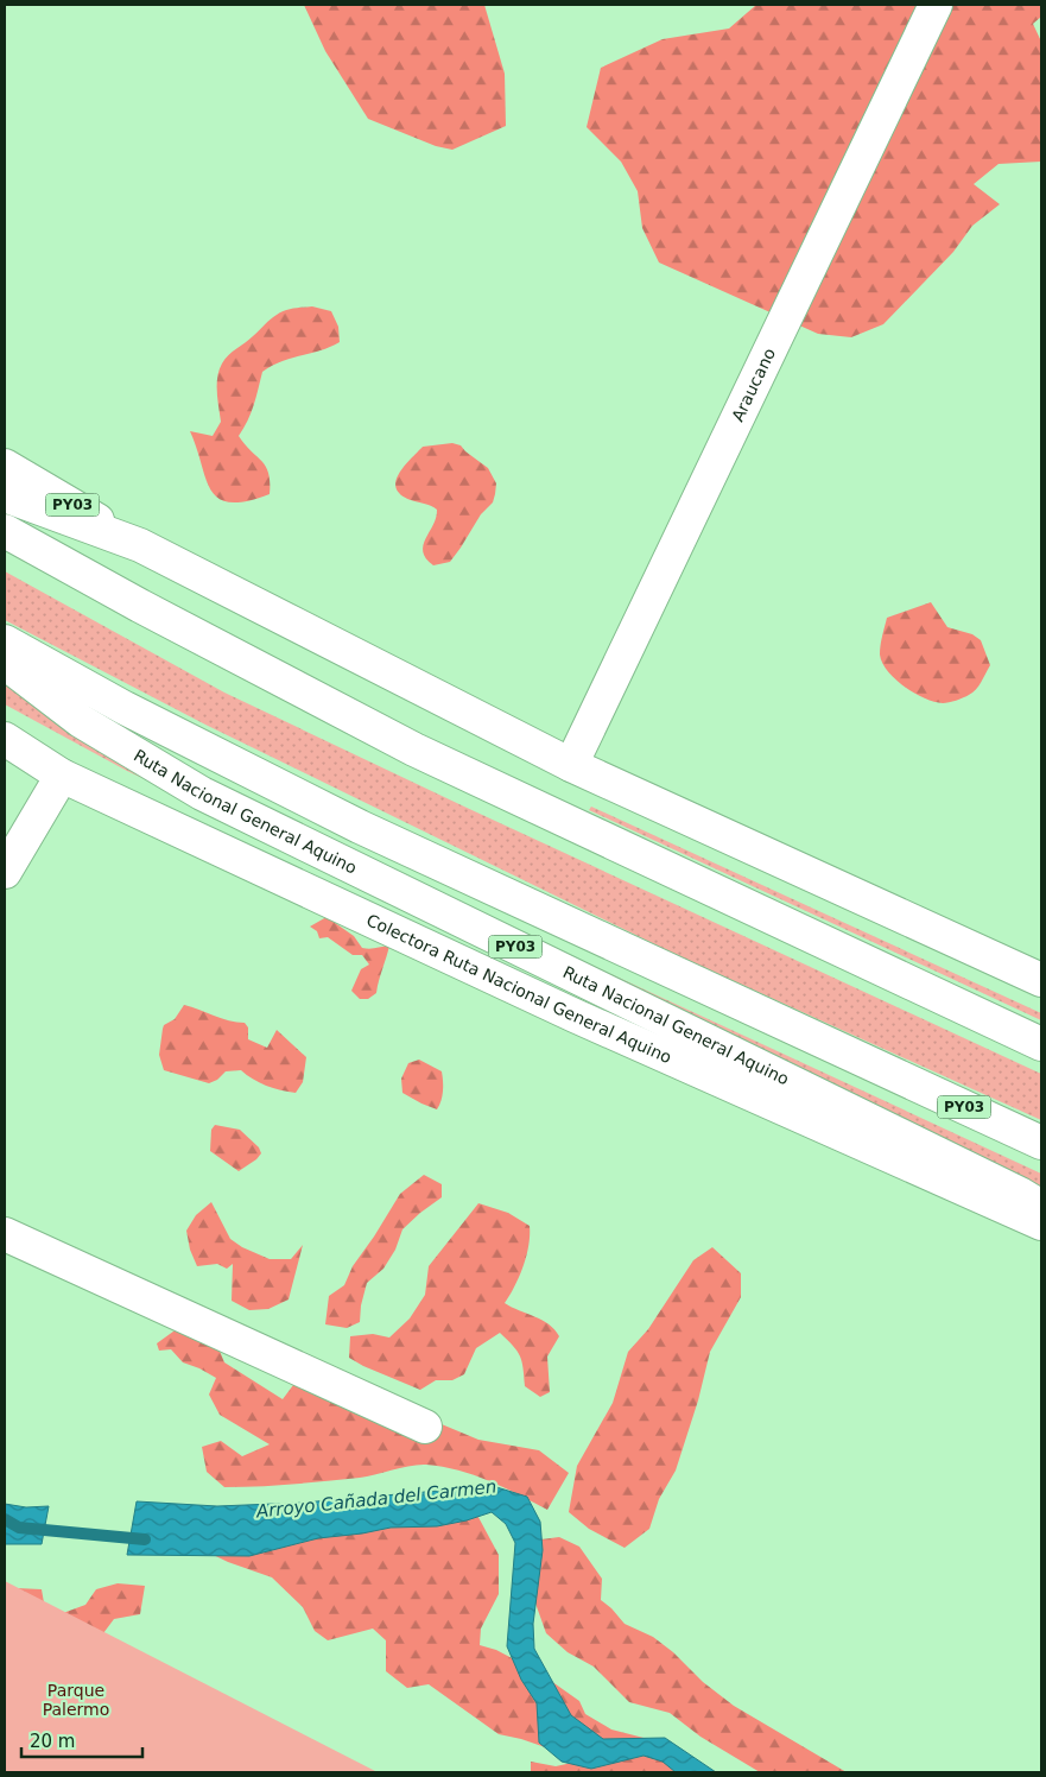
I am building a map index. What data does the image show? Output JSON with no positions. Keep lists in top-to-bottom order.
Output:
{
  "streets": {
    "main road": [
      "Araucano",
      "PY03",
      "Ruta Nacional General Aquino",
      "Colectora Ruta Nacional General Aquino"
    ]
  },
  "crossings": [
    ["Araucano", "PY03"]
  ],
  "water": ["Arroyo Cañada del Carmen"],
  "parks": ["Parque Palermo"],
  "scale_bar": "20 m"
}
